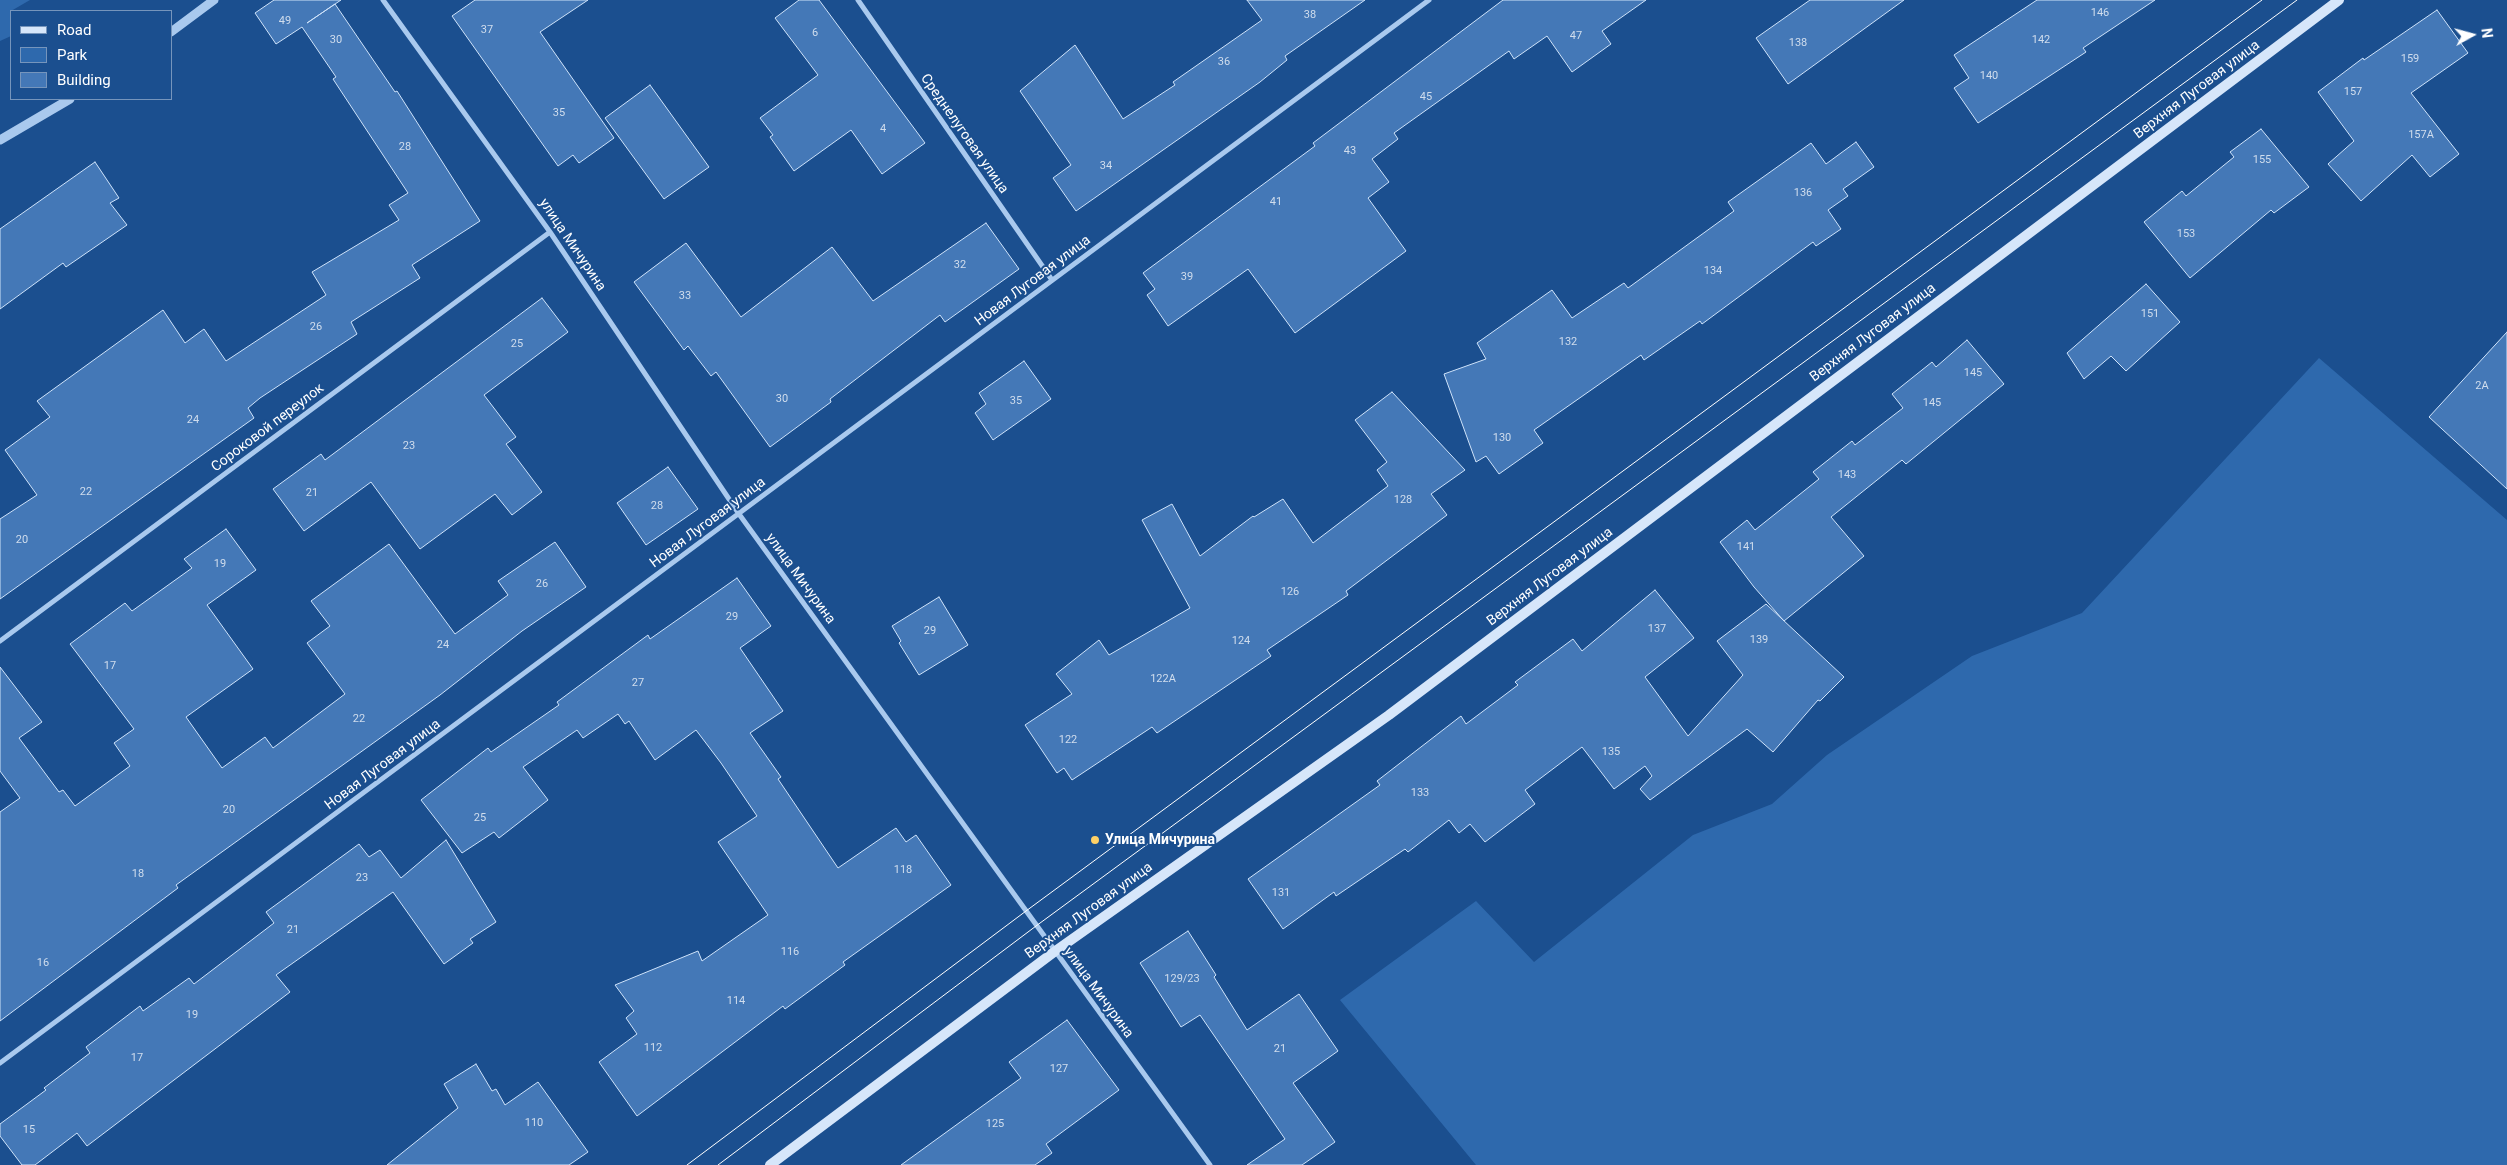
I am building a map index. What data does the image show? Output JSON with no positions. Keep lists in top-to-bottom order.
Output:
{
  "streets": {
    "main road": ["Верхняя Луговая улица"],
    "street": [
      "Среднелуговая улица",
      "улица Мичурина",
      "Новая Луговая улица",
      "Сороковой переулок"
    ]
  },
  "crossings": [
    ["Верхняя Луговая улица", "улица Мичурина"],
    ["Среднелуговая улица", "Новая Луговая улица"],
    ["улица Мичурина", "Новая Луговая улица"],
    ["улица Мичурина", "Сороковой переулок"]
  ],
  "places": ["Улица Мичурина"],
  "house_numbers": [
    "146",
    "38",
    "49",
    "37",
    "6",
    "47",
    "30",
    "142",
    "138",
    "159",
    "36",
    "140",
    "157",
    "45",
    "35",
    "4",
    "157А",
    "28",
    "43",
    "155",
    "34",
    "136",
    "41",
    "153",
    "32",
    "134",
    "39",
    "33",
    "151",
    "26",
    "132",
    "25",
    "145",
    "2А",
    "30",
    "35",
    "145",
    "24",
    "130",
    "23",
    "143",
    "22",
    "21",
    "128",
    "28",
    "20",
    "141",
    "19",
    "26",
    "126",
    "29",
    "137",
    "29",
    "139",
    "124",
    "24",
    "17",
    "122А",
    "27",
    "22",
    "122",
    "135",
    "133",
    "20",
    "25",
    "118",
    "18",
    "23",
    "131",
    "21",
    "116",
    "16",
    "129/23",
    "114",
    "19",
    "112",
    "21",
    "17",
    "127",
    "110",
    "125",
    "15"
  ],
  "legend": ["Road", "Park", "Building"],
  "north": "right"
}
